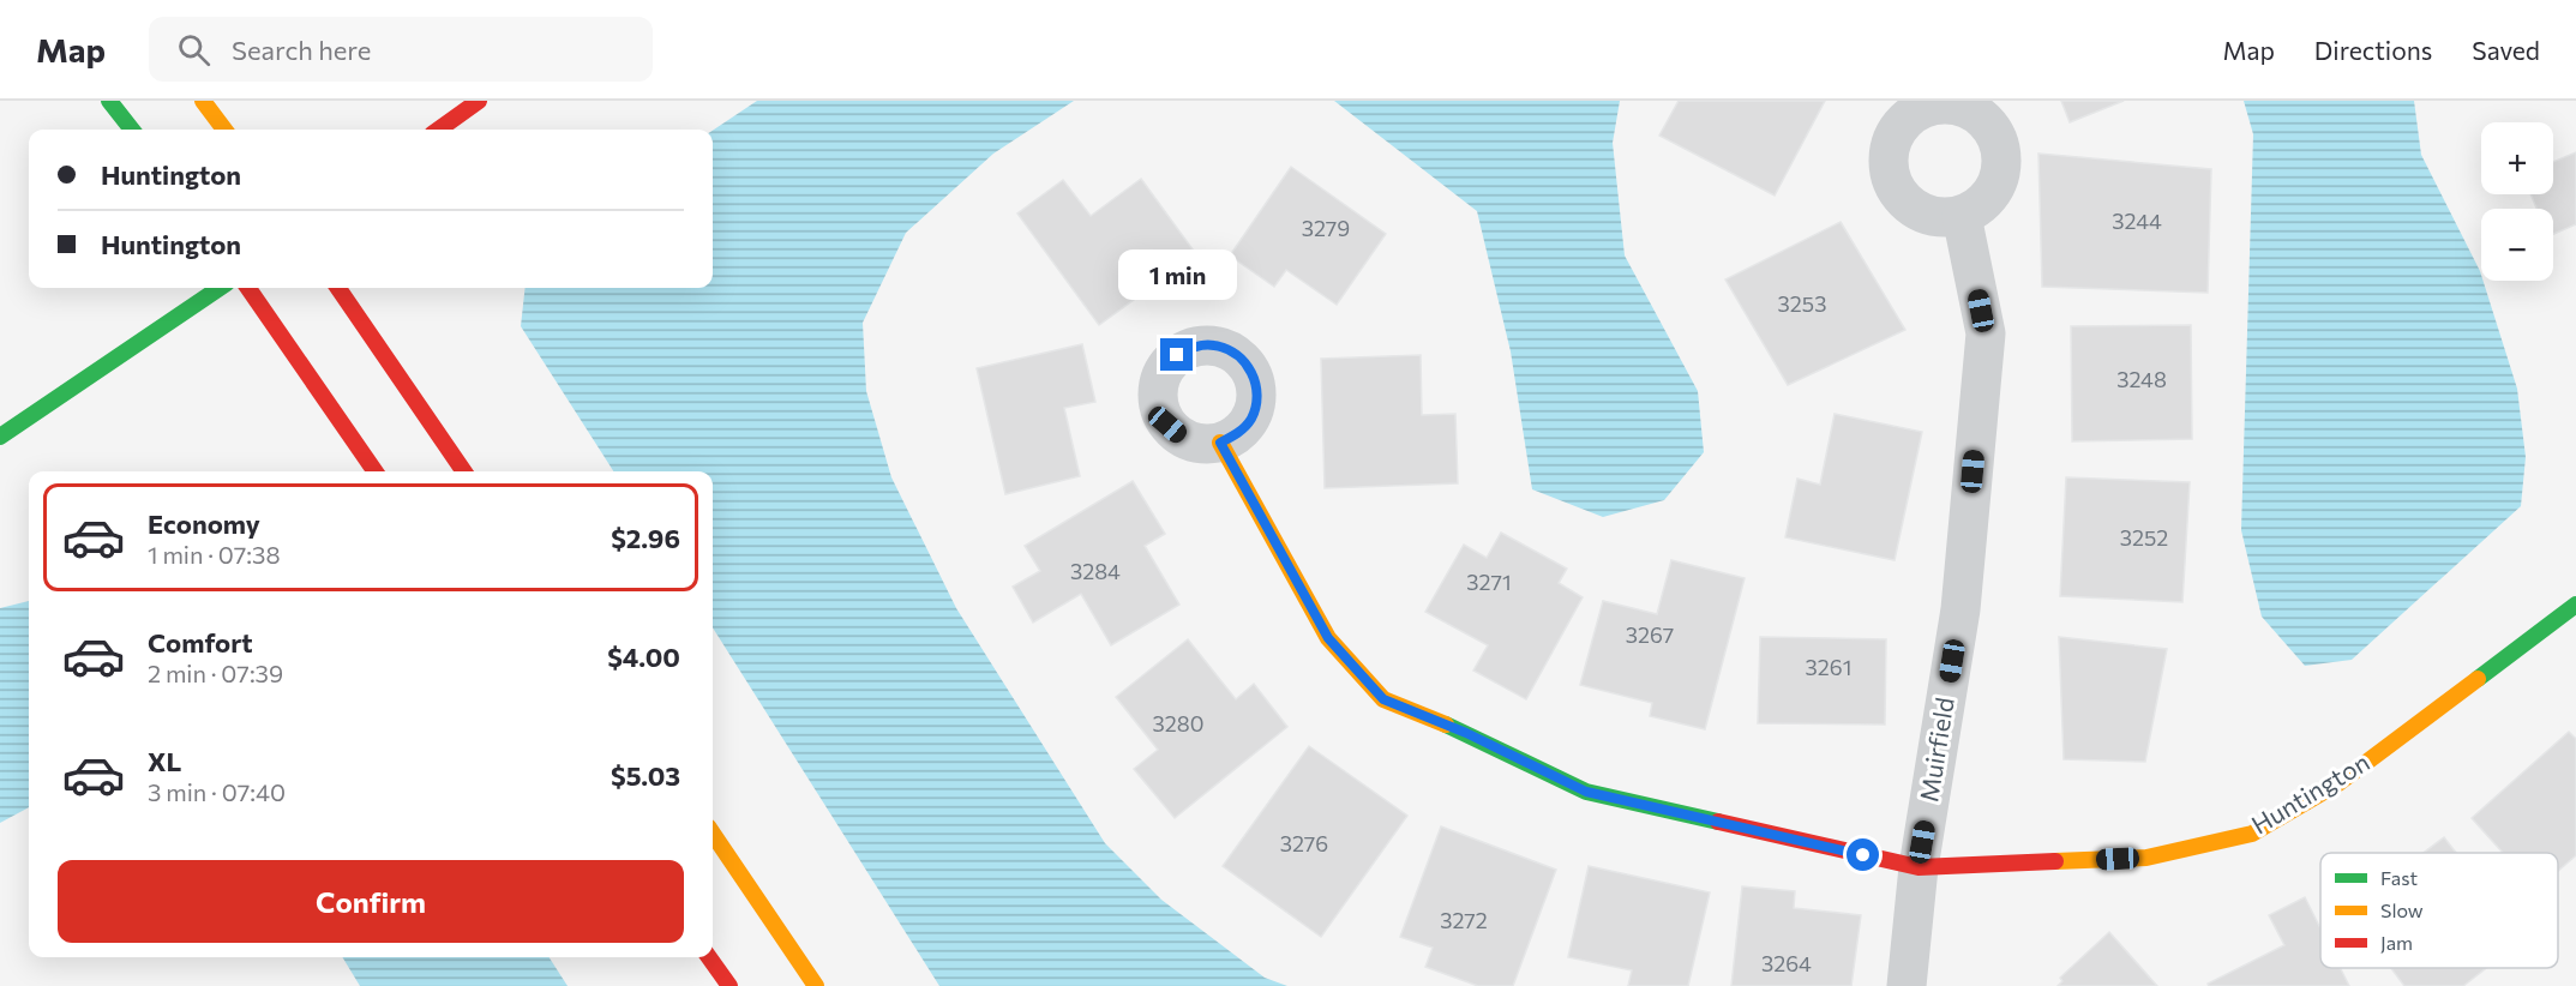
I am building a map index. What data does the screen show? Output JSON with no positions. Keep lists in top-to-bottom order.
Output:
{
  "streets": {
    "street": ["Muirfield", "Huntington"]
  },
  "crossings": [
    ["Muirfield", "Huntington"]
  ],
  "house_numbers": [
    "3244",
    "3279",
    "3253",
    "3248",
    "3252",
    "3284",
    "3271",
    "3267",
    "3261",
    "3280",
    "3276",
    "3272",
    "3264"
  ],
  "legend": ["Fast", "Slow", "Jam"],
  "page": {
    "header": "Map",
    "search": "Search here",
    "nav": ["Map", "Directions", "Saved"],
    "map_buttons": ["+", "−"],
    "banner": ["Huntington", "Huntington"],
    "bubble": "1 min",
    "list": [
      {
        "name": "Economy",
        "note": "1 min · 07:38",
        "value": "$2.96"
      },
      {
        "name": "Comfort",
        "note": "2 min · 07:39",
        "value": "$4.00"
      },
      {
        "name": "XL",
        "note": "3 min · 07:40",
        "value": "$5.03"
      }
    ],
    "buttons": "Confirm"
  }
}
